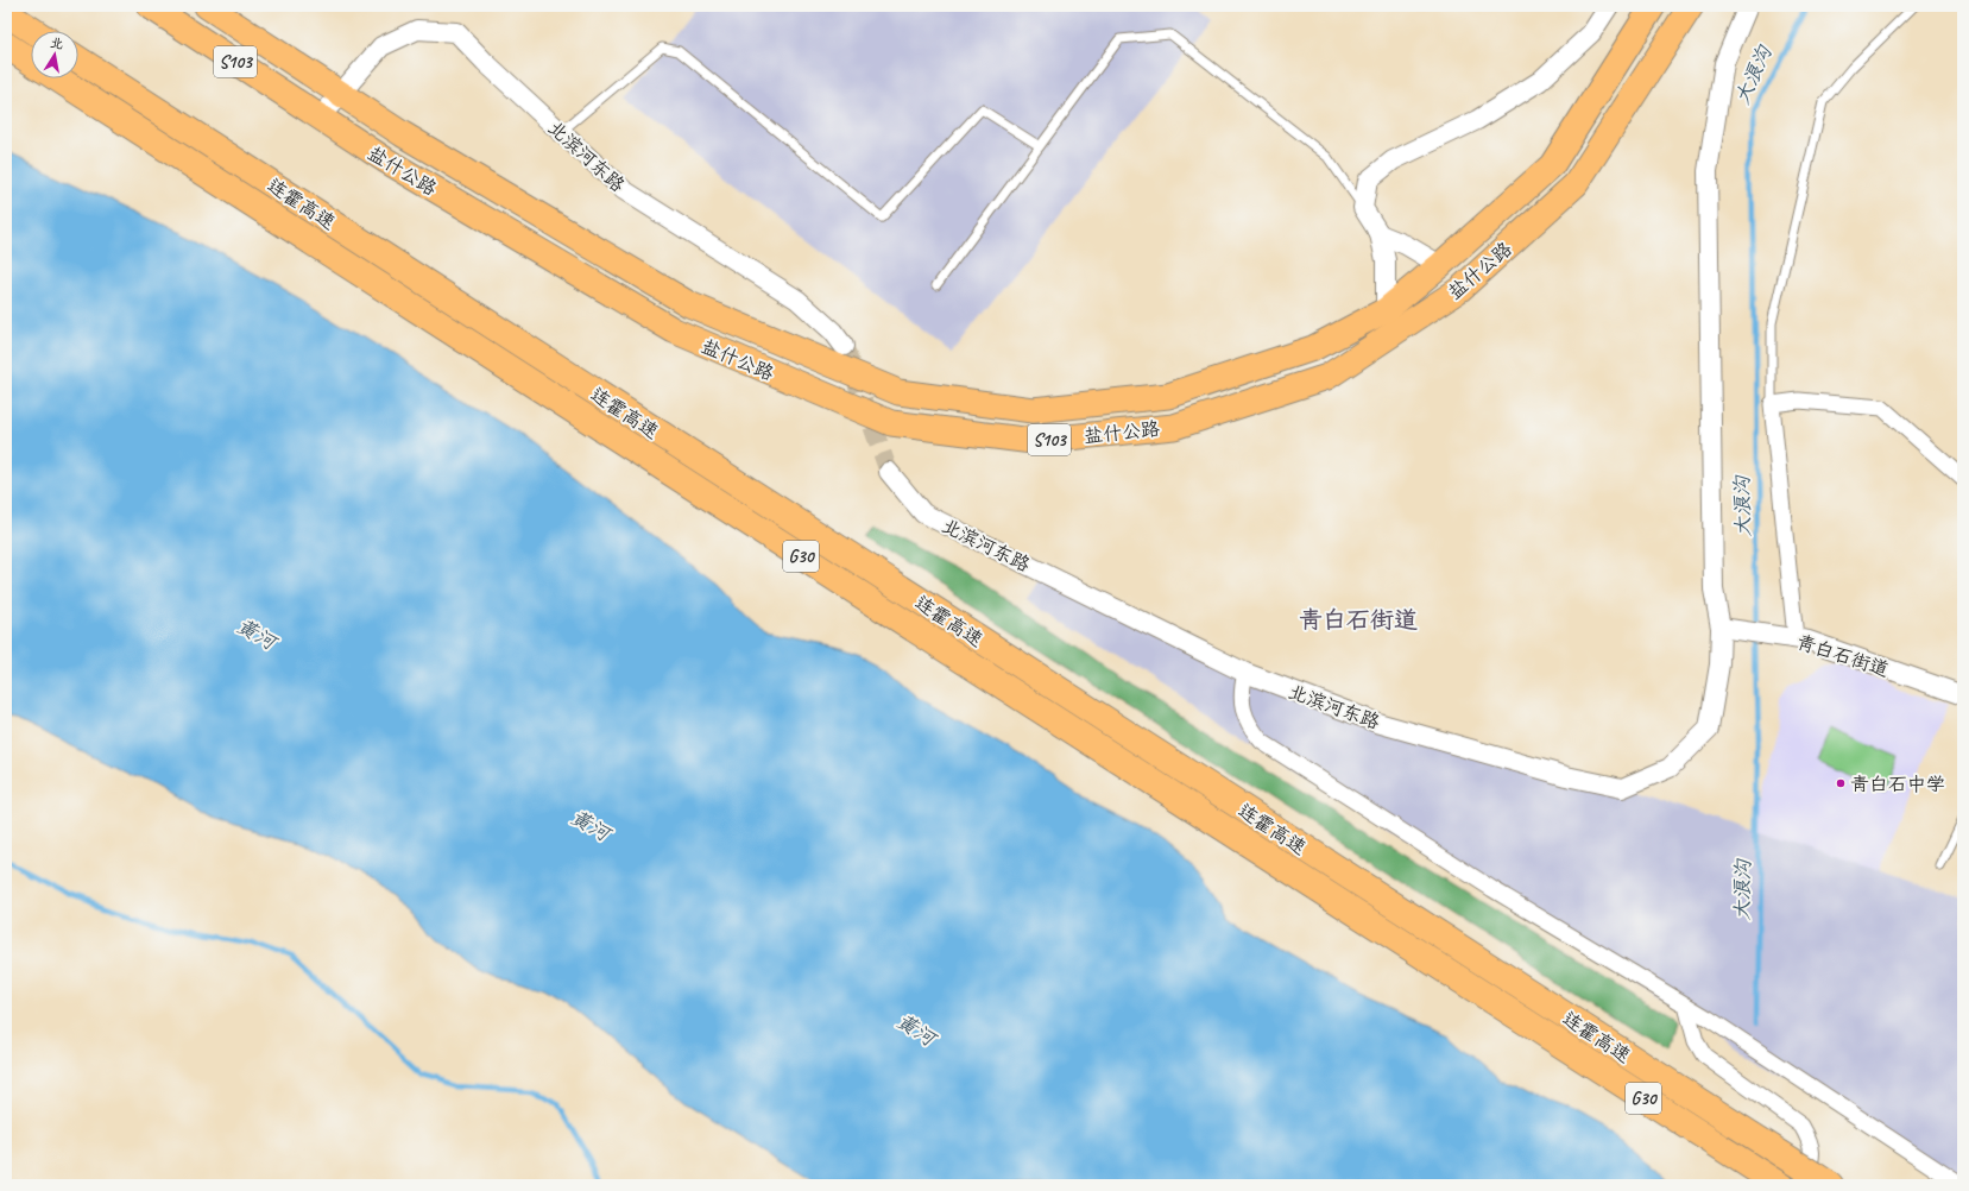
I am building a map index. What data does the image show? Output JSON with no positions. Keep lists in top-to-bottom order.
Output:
{
  "streets": {
    "highway": ["连霍高速", "G30"],
    "main road": ["S103", "盐什公路"],
    "street": ["北滨河东路", "青白石街道"]
  },
  "crossings": [
    ["S103", "北滨河东路"],
    ["S103", "盐什公路"],
    ["北滨河东路", "盐什公路"],
    ["北滨河东路", "青白石街道"]
  ],
  "districts": ["青白石街道"],
  "water": ["大浪沟", "黄河"],
  "places": ["青白石中学"],
  "north": "top"
}
